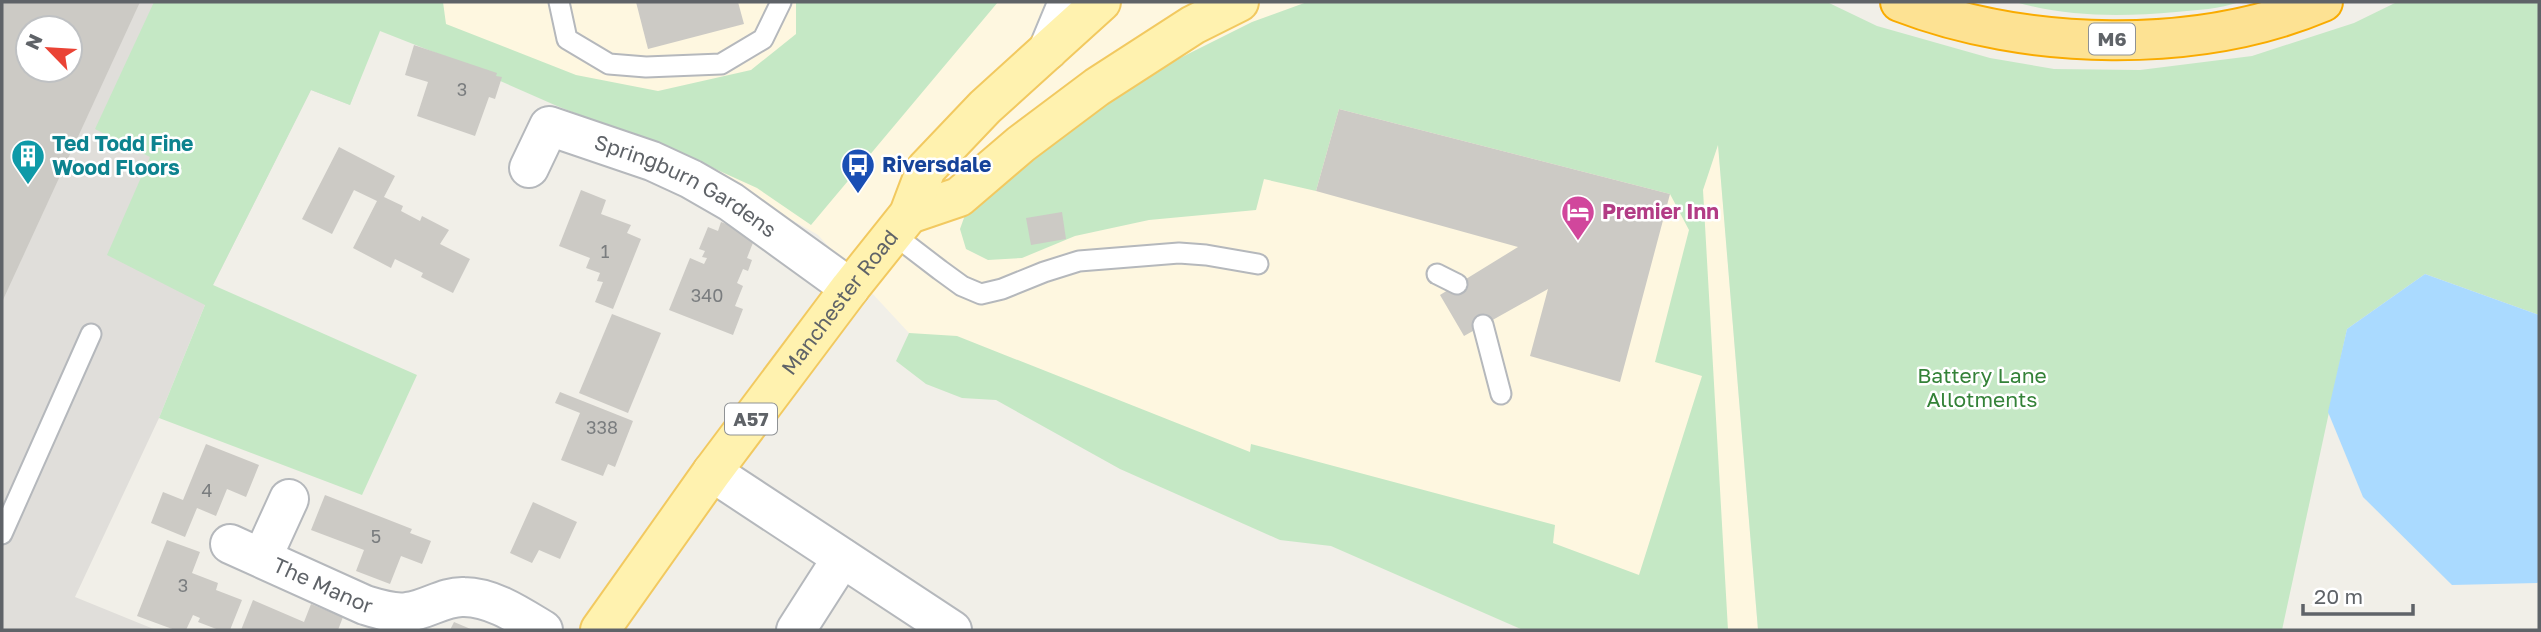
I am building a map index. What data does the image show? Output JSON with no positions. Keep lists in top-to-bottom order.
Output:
{
  "streets": {
    "highway": ["M6"],
    "main road": ["Manchester Road", "A57"],
    "street": ["Springburn Gardens", "The Manor"]
  },
  "crossings": [
    ["Springburn Gardens", "Manchester Road"]
  ],
  "parks": ["Battery Lane Allotments"],
  "places": {
    "building": ["Ted Todd Fine Wood Floors"],
    "bus stop": ["Riversdale"],
    "hotel": ["Premier Inn"]
  },
  "house_numbers": [
    "3",
    "1",
    "340",
    "338",
    "4",
    "5",
    "3"
  ],
  "scale_bar": "20 m",
  "north": "top left"
}
